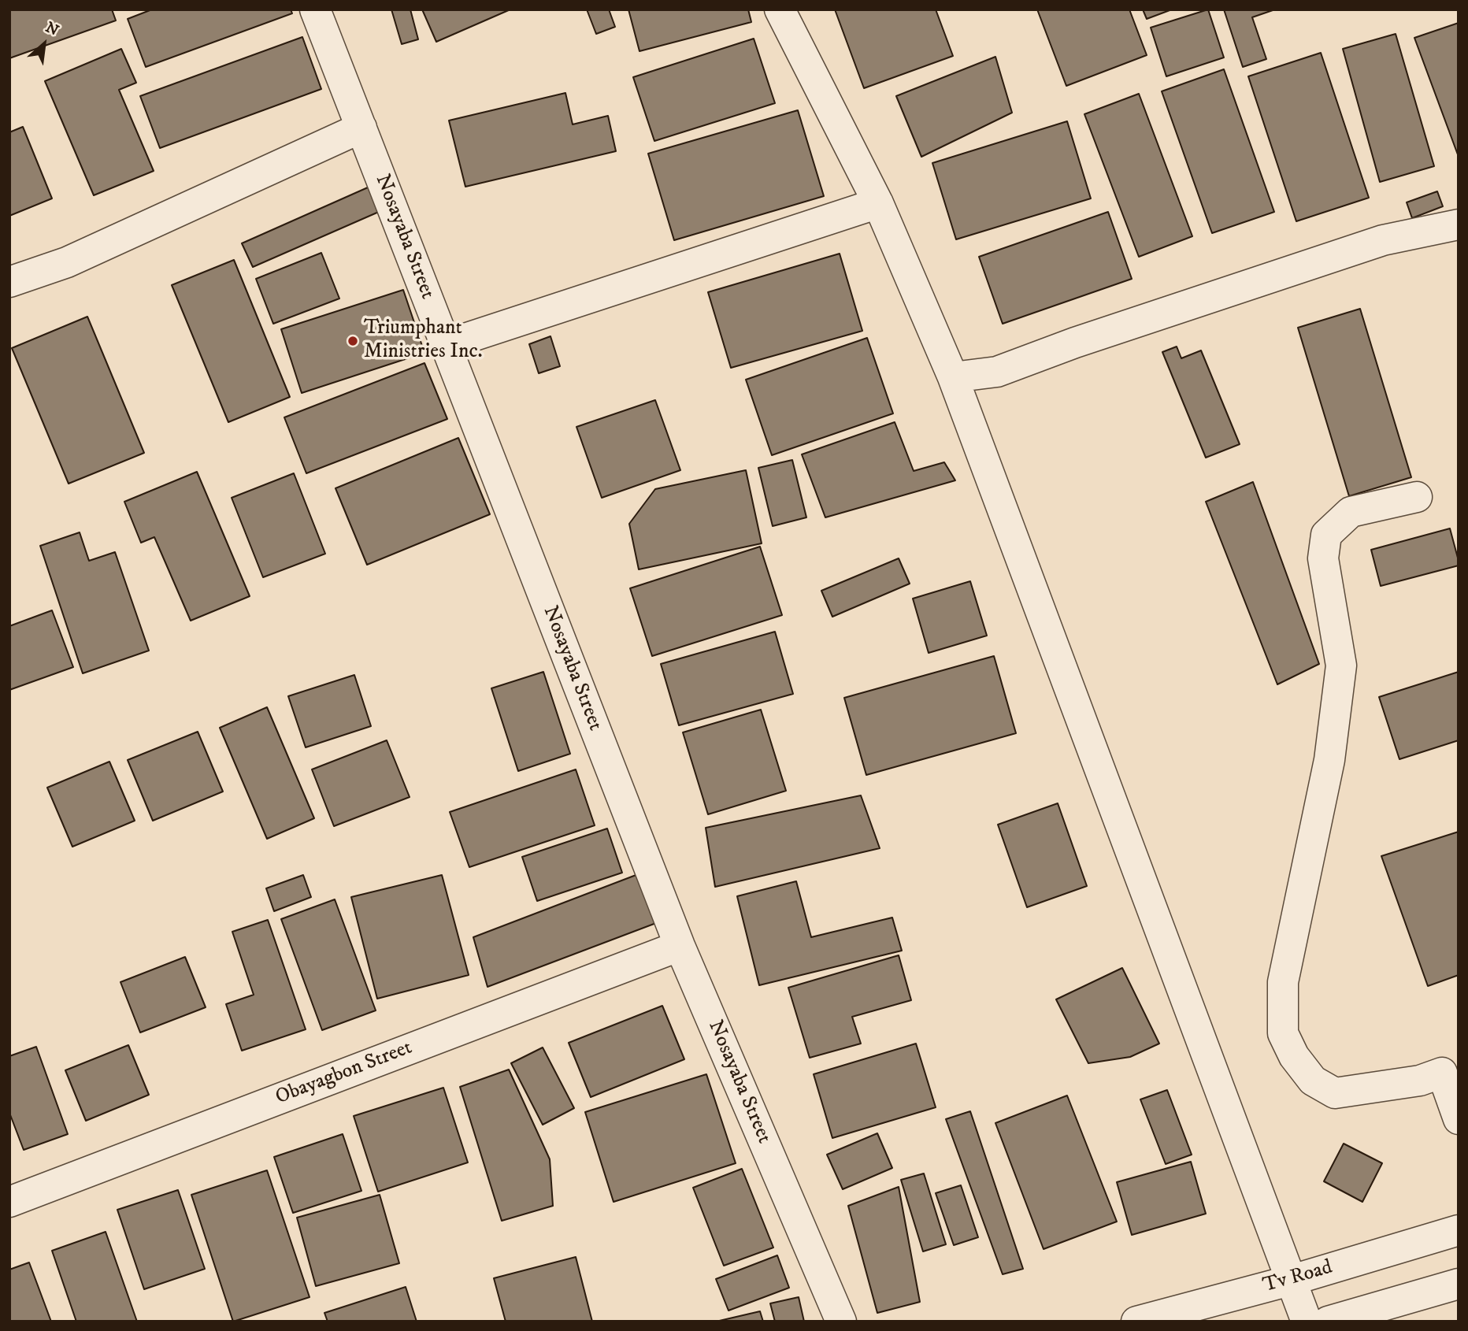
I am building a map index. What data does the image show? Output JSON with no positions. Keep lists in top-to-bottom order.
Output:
{
  "streets": {
    "street": ["Nosayaba Street", "Obayagbon Street", "Tv Road"]
  },
  "crossings": [
    ["Nosayaba Street", "Obayagbon Street"]
  ],
  "places": ["Triumphant Ministries Inc."],
  "north": "top right"
}
